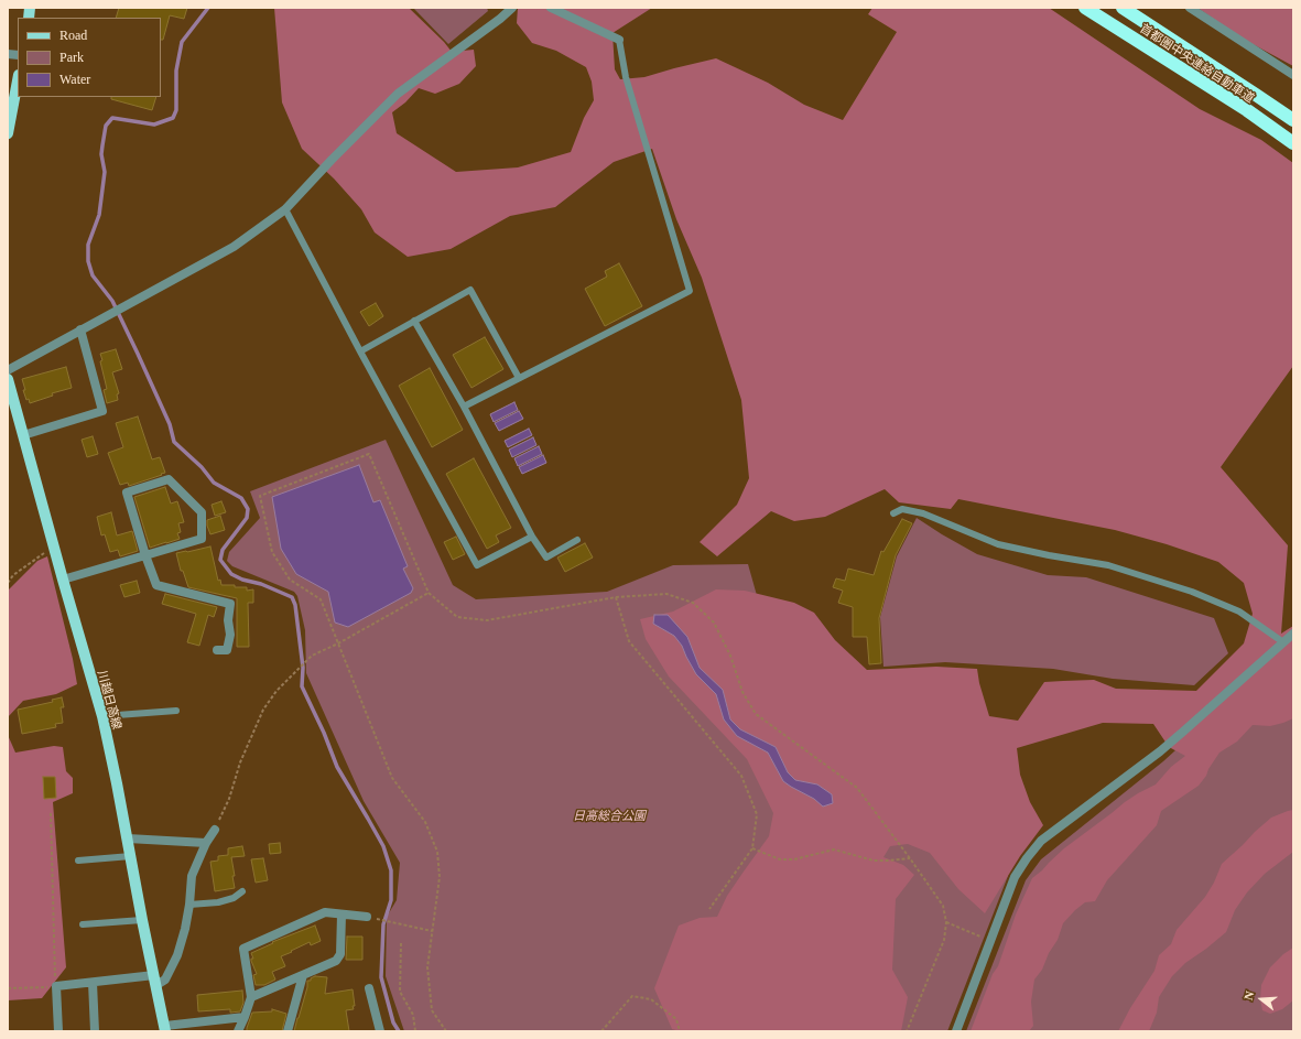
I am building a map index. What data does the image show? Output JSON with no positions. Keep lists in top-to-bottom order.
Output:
{
  "streets": {
    "highway": ["首都圏中央連絡自動車道"],
    "main road": ["川越日高線"]
  },
  "parks": ["日高総合公園"],
  "legend": ["Road", "Park", "Water"],
  "north": "left"
}
